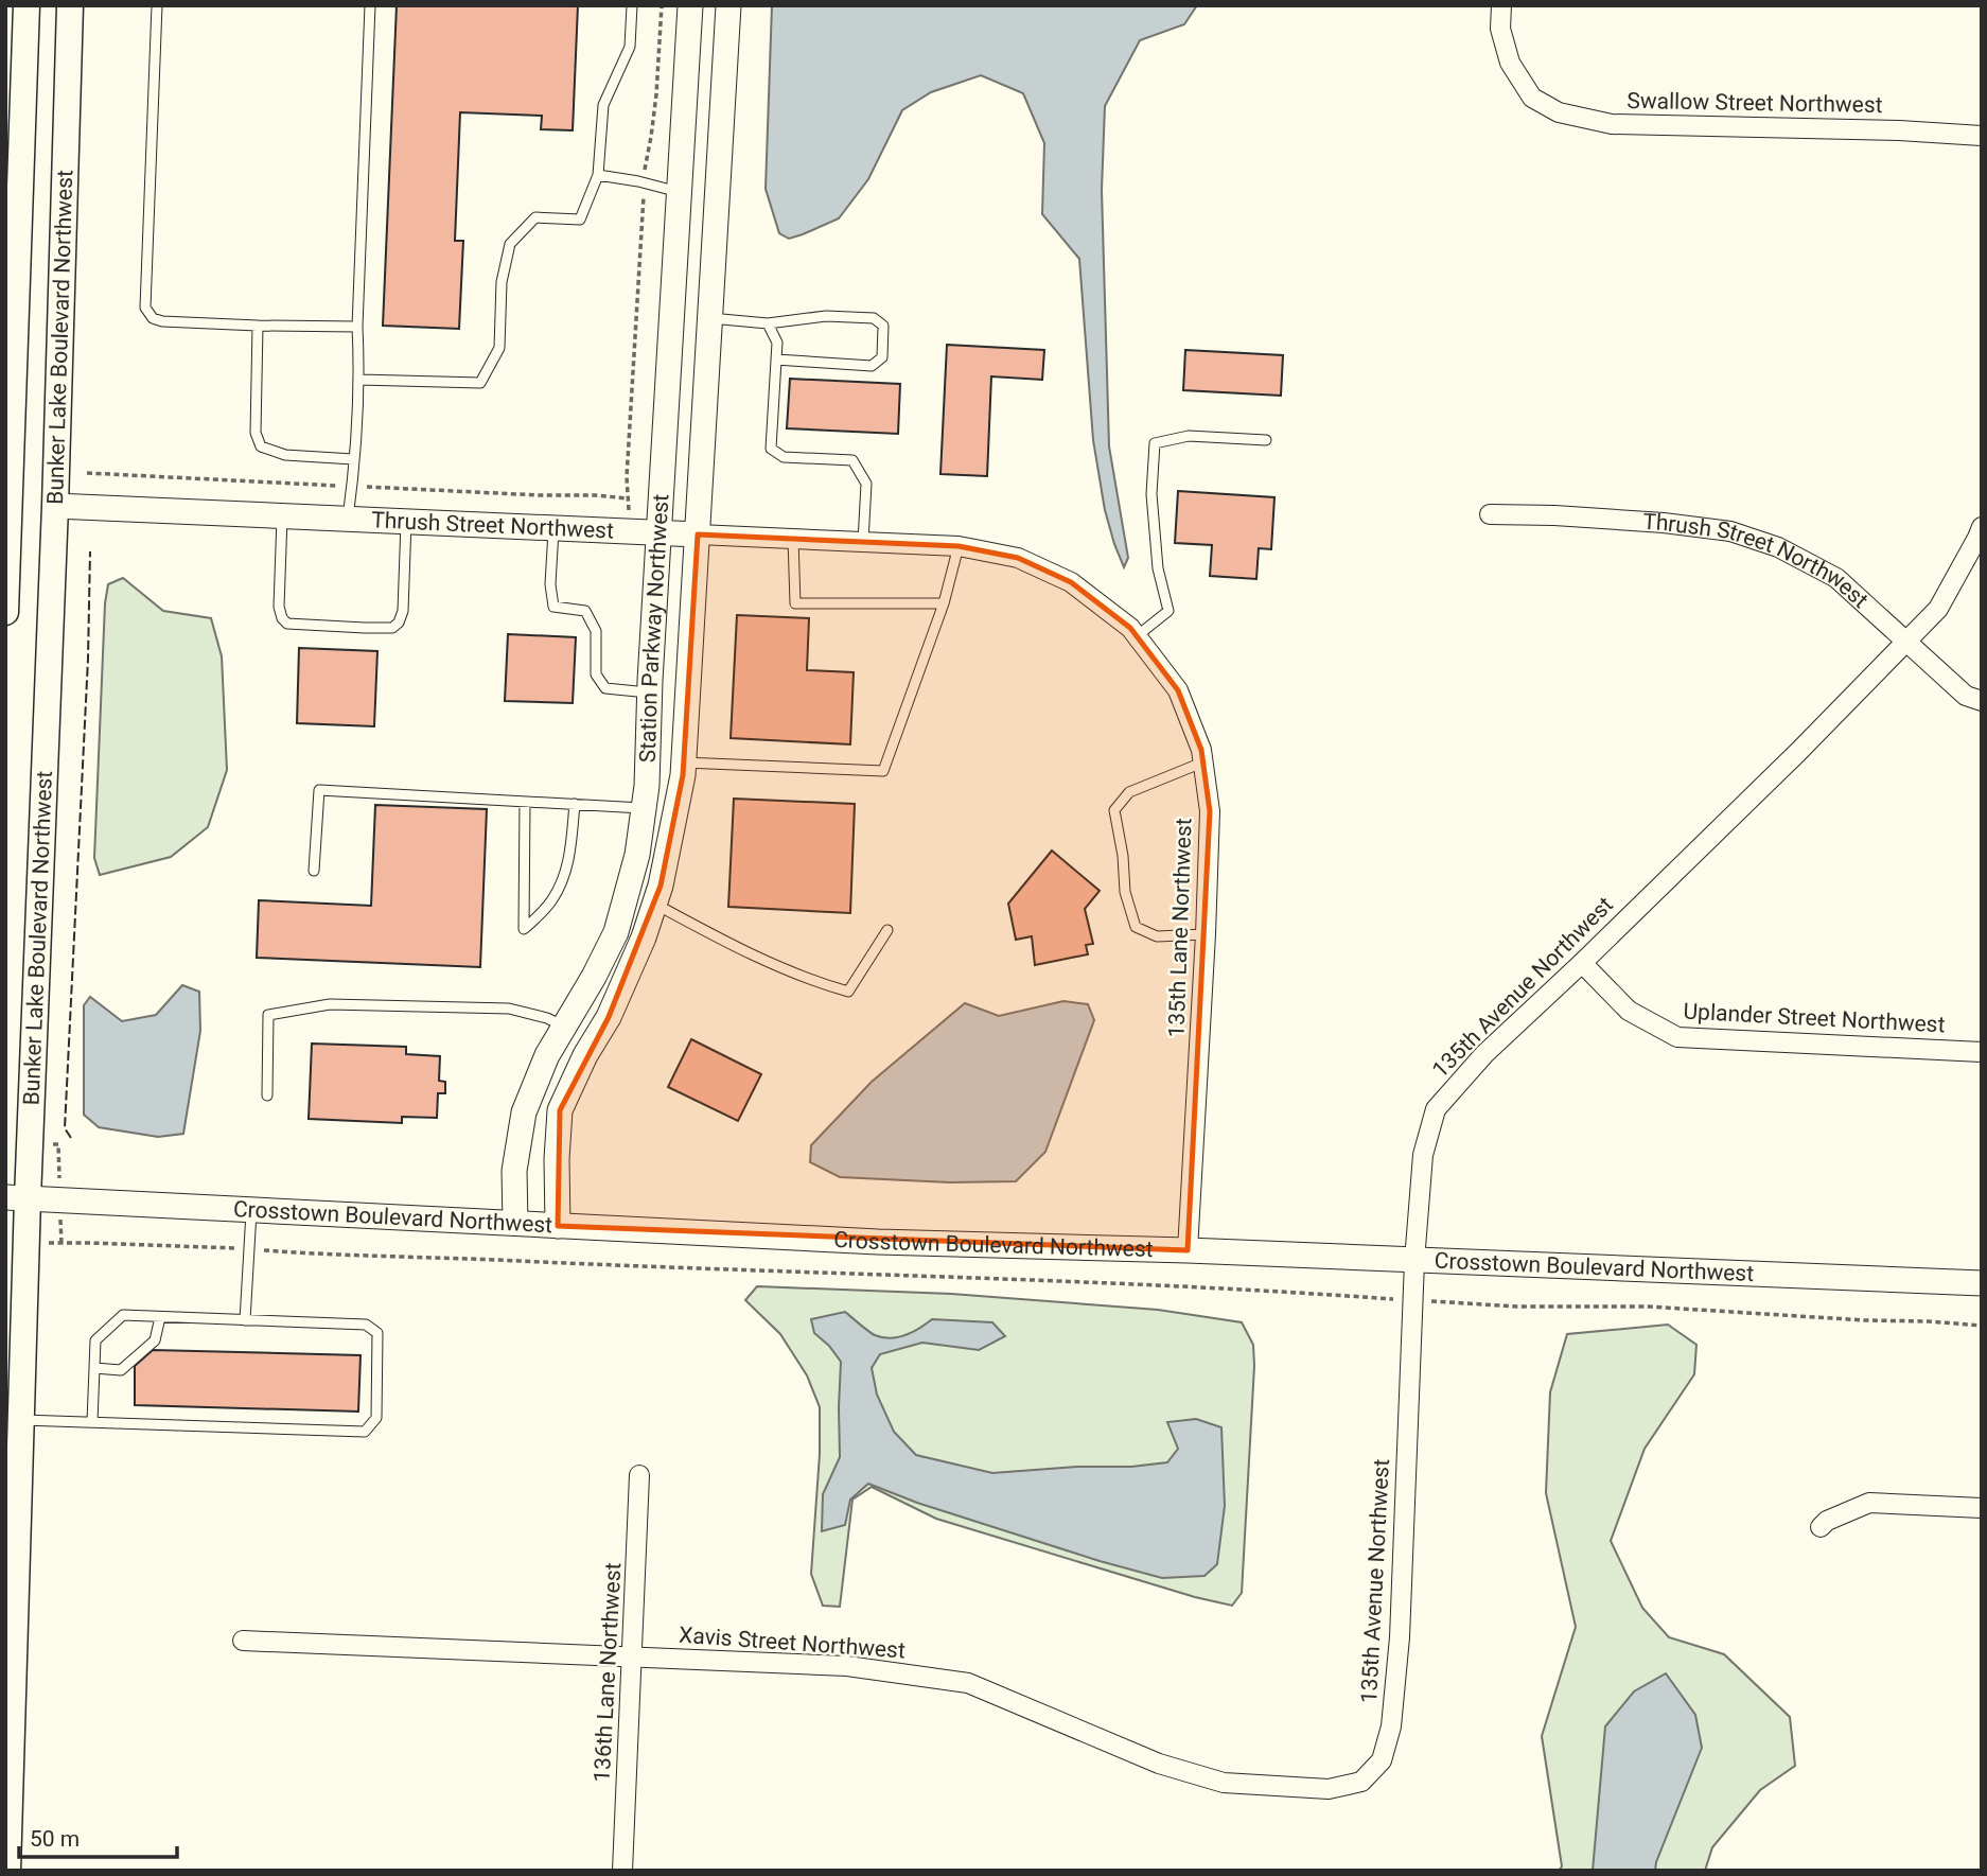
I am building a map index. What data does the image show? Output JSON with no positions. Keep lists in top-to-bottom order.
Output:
{
  "streets": {
    "main road": ["Bunker Lake Boulevard Northwest"],
    "street": [
      "Swallow Street Northwest",
      "Thrush Street Northwest",
      "Station Parkway Northwest",
      "135th Lane Northwest",
      "135th Avenue Northwest",
      "Uplander Street Northwest",
      "Crosstown Boulevard Northwest",
      "Xavis Street Northwest",
      "136th Lane Northwest"
    ]
  },
  "crossings": [
    ["Bunker Lake Boulevard Northwest", "Thrush Street Northwest"],
    ["Bunker Lake Boulevard Northwest", "Crosstown Boulevard Northwest"],
    ["Thrush Street Northwest", "Station Parkway Northwest"],
    ["Thrush Street Northwest", "135th Lane Northwest"],
    ["Thrush Street Northwest", "135th Avenue Northwest"],
    ["Station Parkway Northwest", "Crosstown Boulevard Northwest"],
    ["135th Lane Northwest", "Crosstown Boulevard Northwest"],
    ["135th Avenue Northwest", "Uplander Street Northwest"],
    ["135th Avenue Northwest", "Crosstown Boulevard Northwest"],
    ["135th Avenue Northwest", "Xavis Street Northwest"],
    ["Xavis Street Northwest", "136th Lane Northwest"]
  ],
  "scale_bar": "50 m"
}
